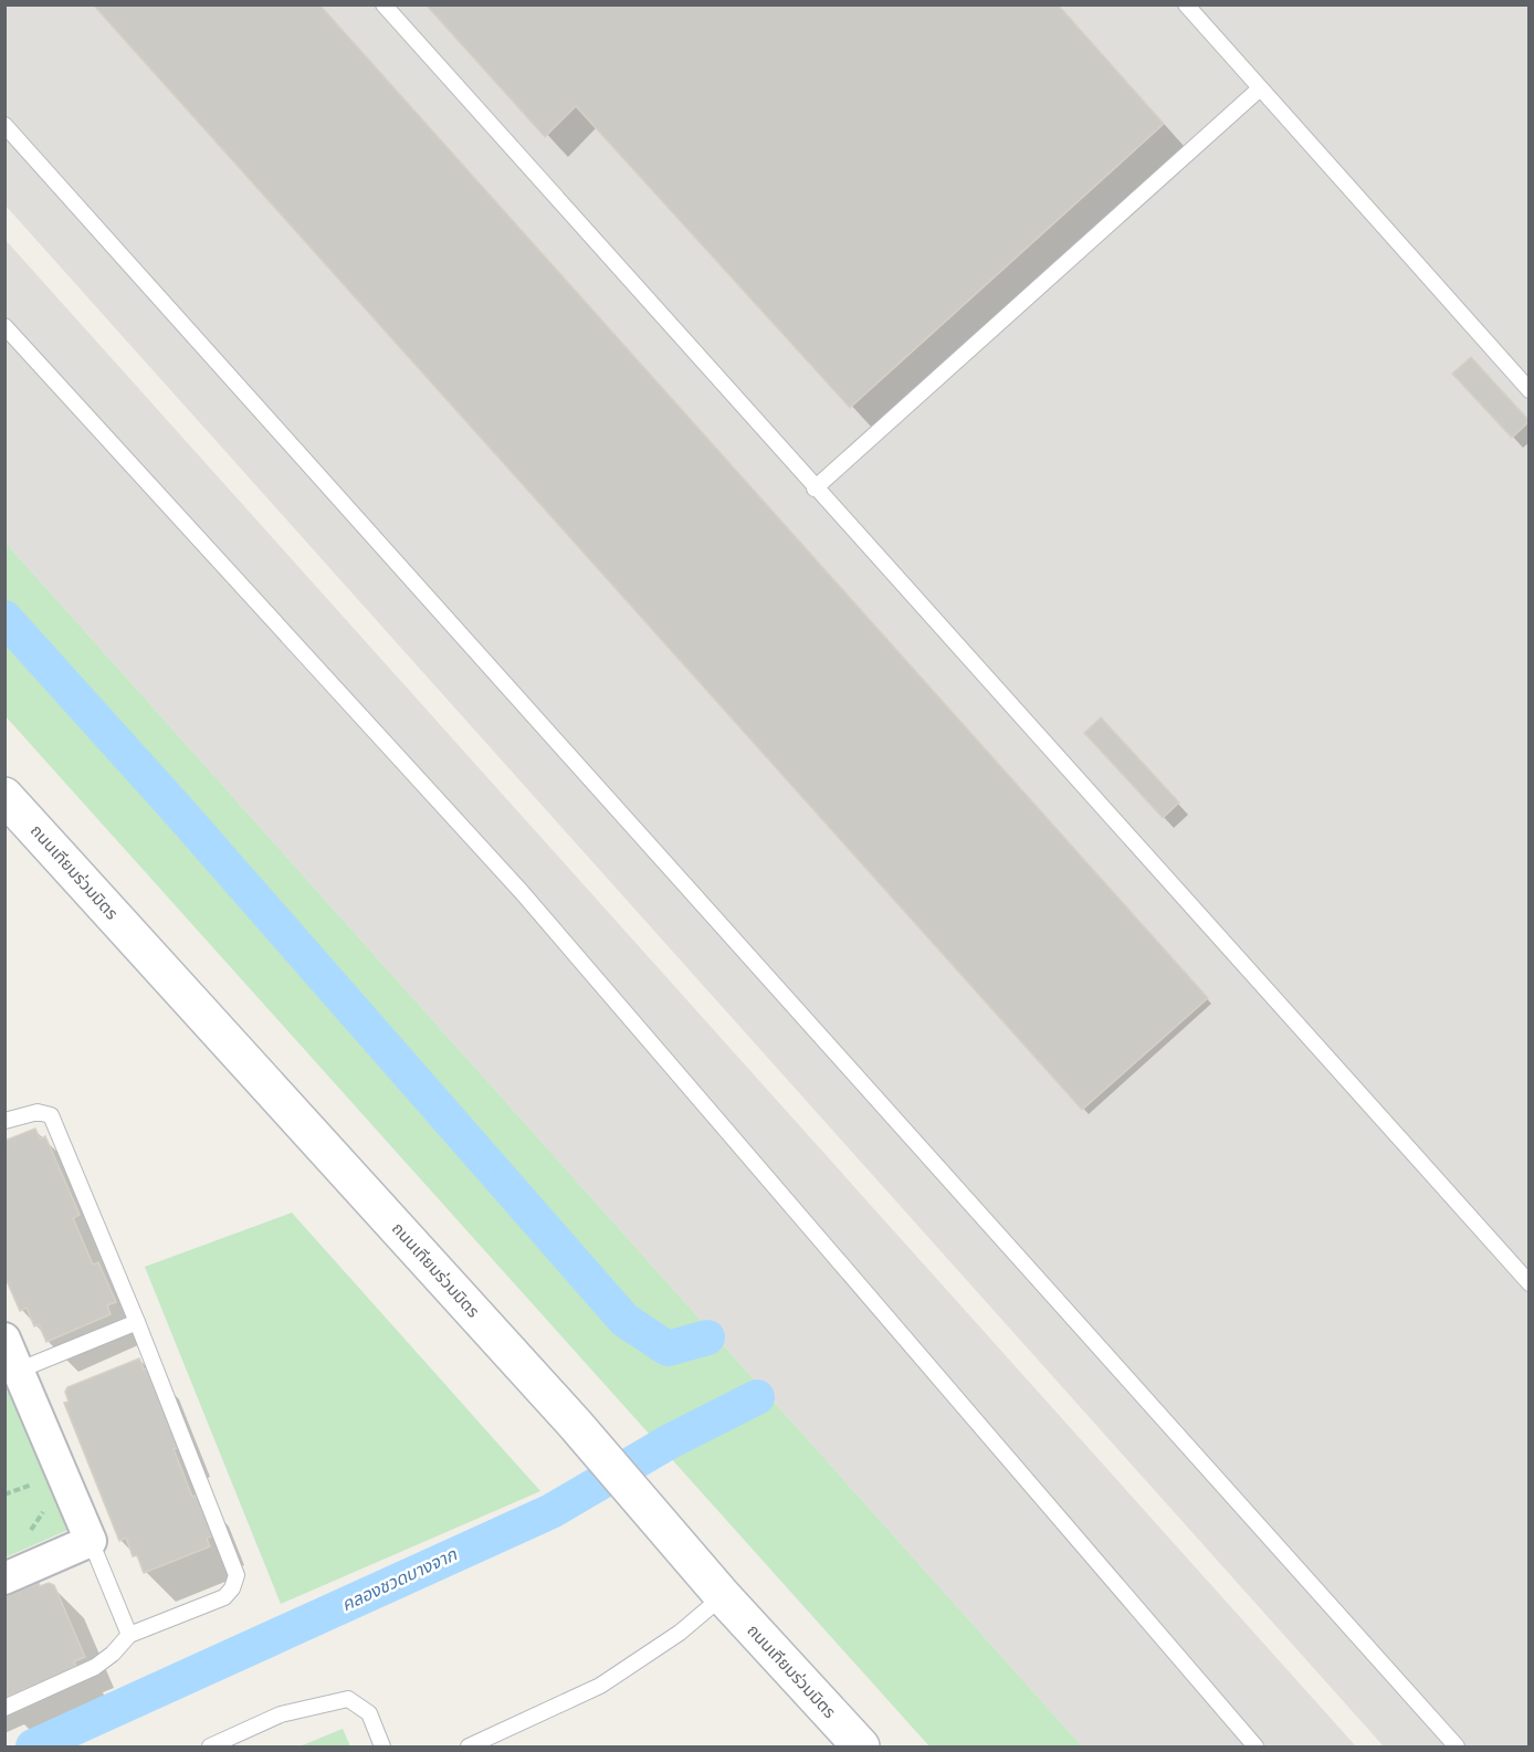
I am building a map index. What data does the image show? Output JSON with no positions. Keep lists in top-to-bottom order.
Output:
{
  "streets": {
    "street": ["ถนนเทียมร่วมมิตร"]
  },
  "water": ["คลองชวดบางจาก"]
}
